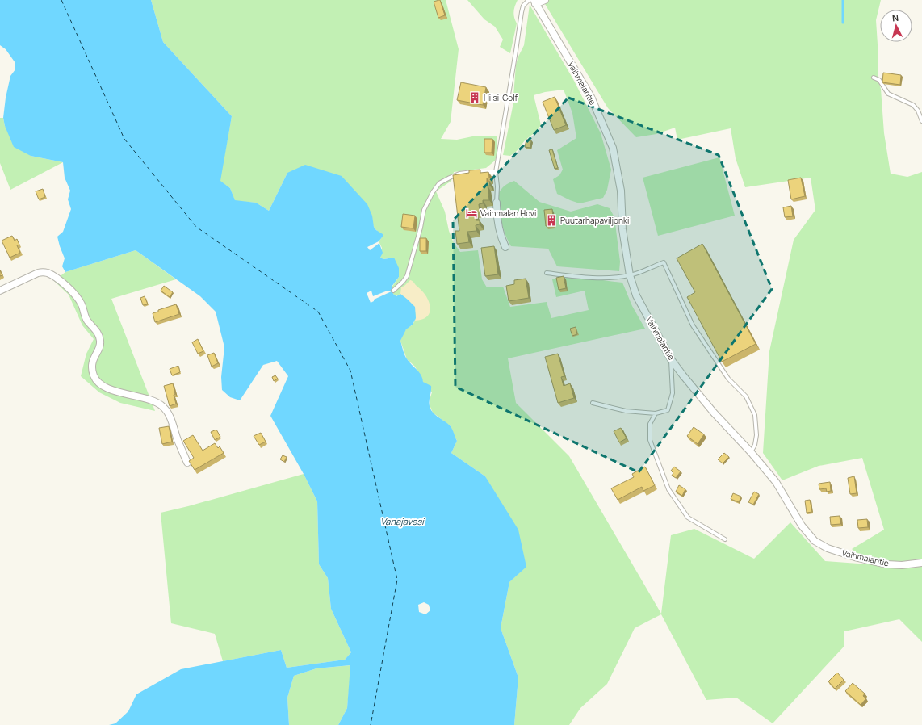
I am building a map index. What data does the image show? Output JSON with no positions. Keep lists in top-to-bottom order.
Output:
{
  "streets": {
    "street": ["Vaihmalantie"]
  },
  "water": ["Vanajavesi"],
  "places": {
    "building": ["Hiisi-Golf", "Puutarhapaviljonki"],
    "hotel": ["Vaihmalan Hovi"]
  },
  "north": "top"
}
